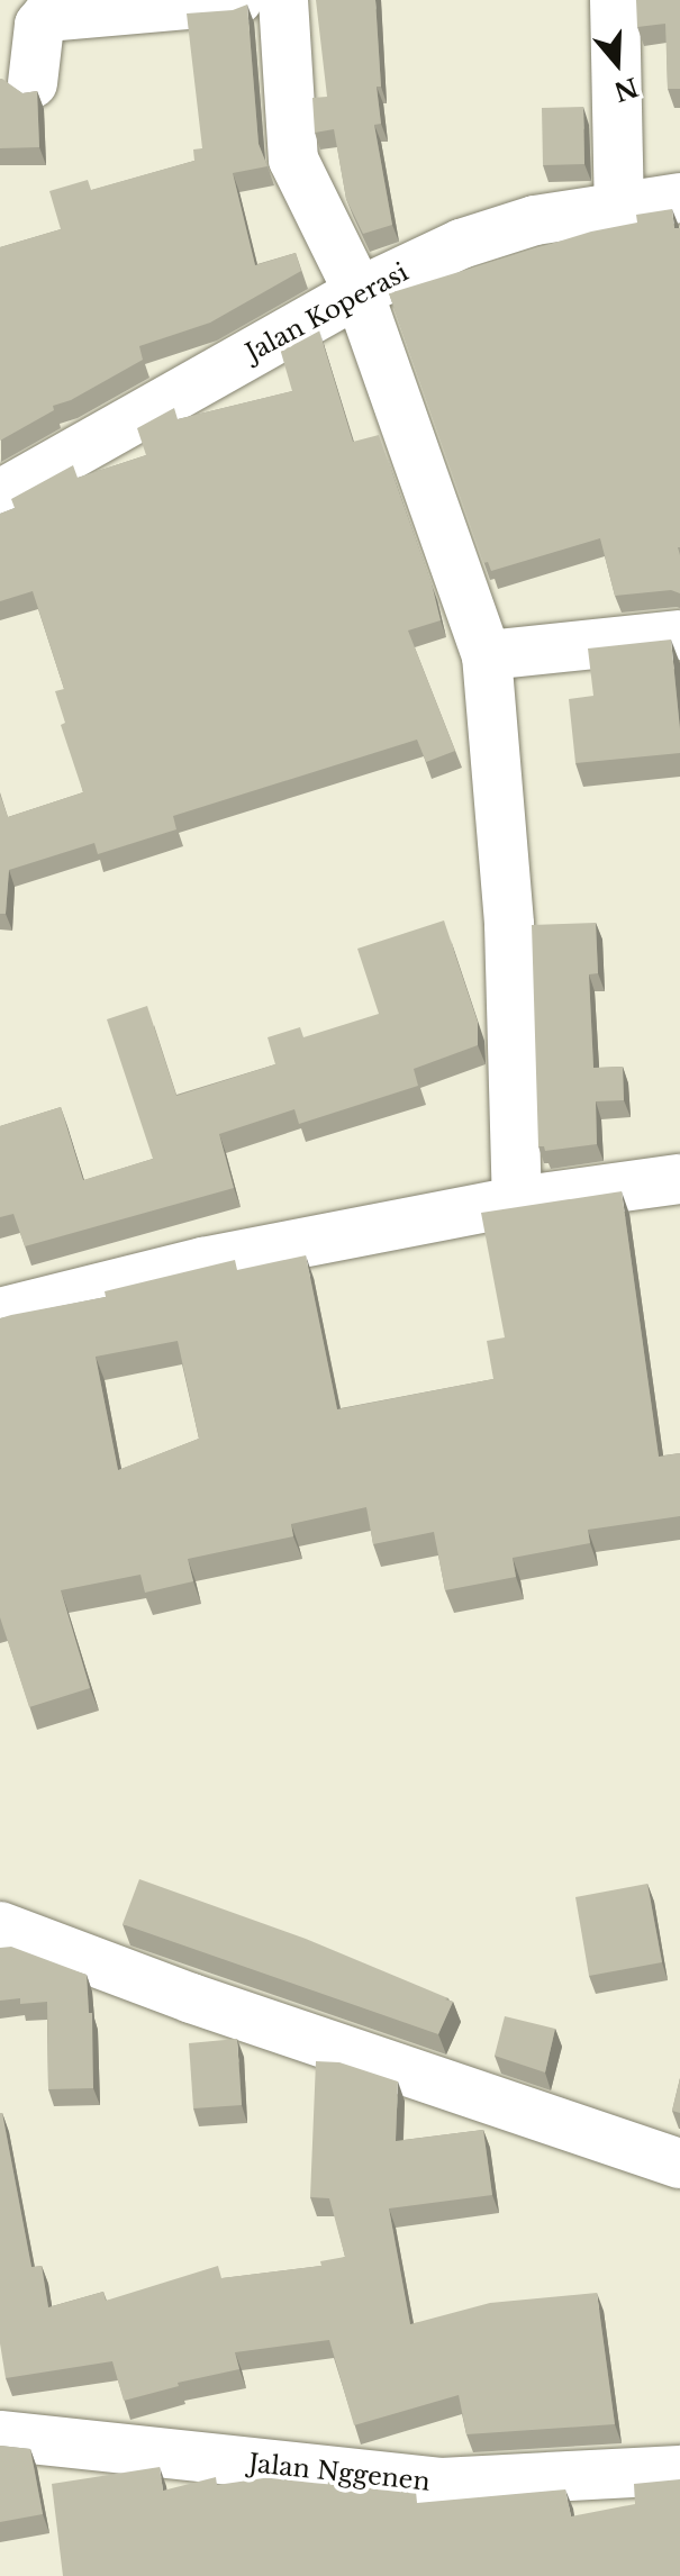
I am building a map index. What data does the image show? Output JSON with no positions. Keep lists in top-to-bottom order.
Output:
{
  "streets": {
    "street": ["Jalan Koperasi", "Jalan Nggenen"]
  },
  "north": "bottom"
}
